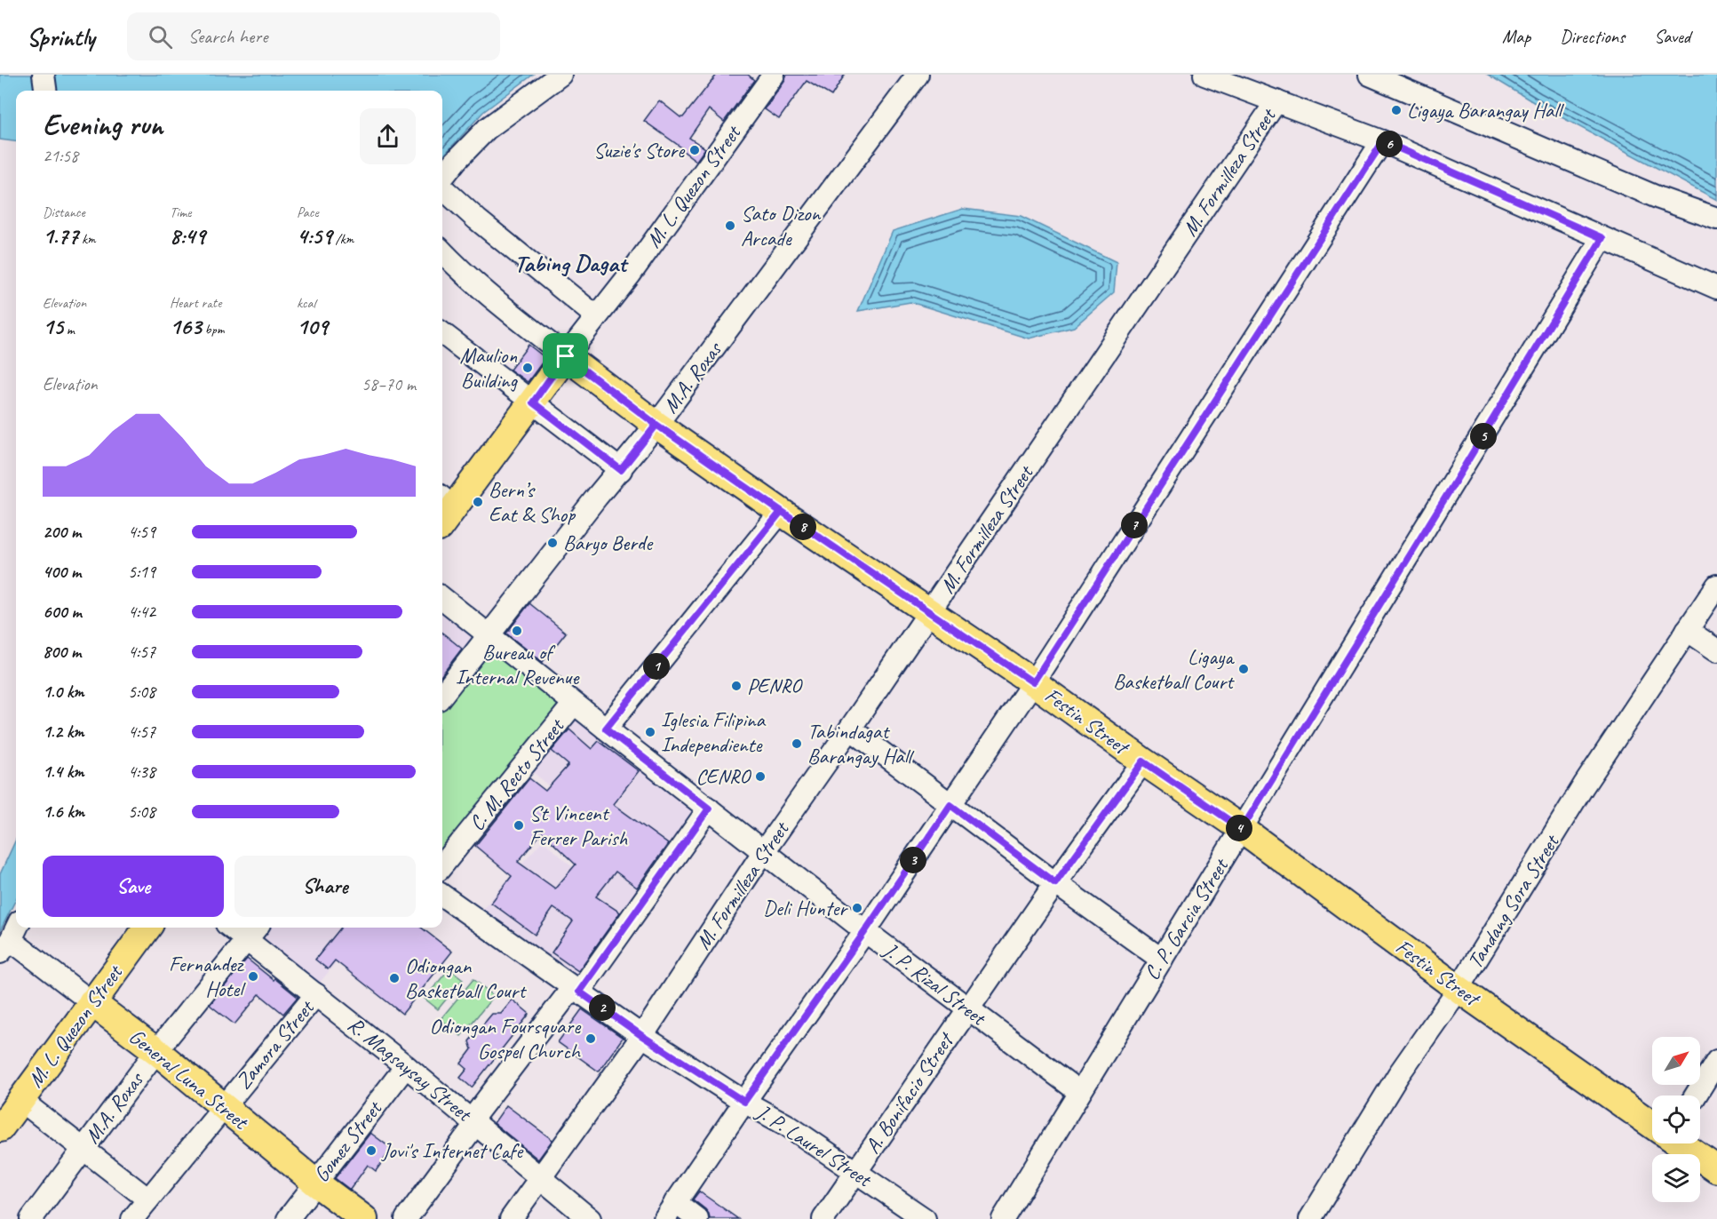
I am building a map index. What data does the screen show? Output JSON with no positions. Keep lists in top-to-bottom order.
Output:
{
  "streets": {
    "main road": ["M. L. Quezon Street", "Festin Street", "General Luna Street"],
    "street": [
      "M. Formilleza Street",
      "M.A. Roxas",
      "C. M. Recto Street",
      "Tandang Sora Street",
      "C. P. Garcia Street",
      "J. P. Rizal Street",
      "Zamora Street",
      "R. Magsaysay Street",
      "A. Bonifacio Street",
      "Gomez Street",
      "J. P. Laurel Street"
    ]
  },
  "crossings": [
    ["M. Formilleza Street", "Festin Street"],
    ["M. Formilleza Street", "J. P. Rizal Street"],
    ["M. Formilleza Street", "R. Magsaysay Street"],
    ["M. Formilleza Street", "J. P. Laurel Street"],
    ["M. L. Quezon Street", "Festin Street"],
    ["M. L. Quezon Street", "General Luna Street"],
    ["M.A. Roxas", "Festin Street"],
    ["M.A. Roxas", "J. P. Rizal Street"],
    ["M.A. Roxas", "R. Magsaysay Street"],
    ["M.A. Roxas", "General Luna Street"],
    ["Festin Street", "Tandang Sora Street"],
    ["Festin Street", "C. P. Garcia Street"],
    ["Festin Street", "A. Bonifacio Street"],
    ["C. M. Recto Street", "J. P. Rizal Street"],
    ["C. P. Garcia Street", "J. P. Rizal Street"],
    ["J. P. Rizal Street", "A. Bonifacio Street"],
    ["Zamora Street", "R. Magsaysay Street"],
    ["Zamora Street", "General Luna Street"],
    ["R. Magsaysay Street", "Gomez Street"],
    ["General Luna Street", "Gomez Street"],
    ["A. Bonifacio Street", "J. P. Laurel Street"]
  ],
  "districts": ["Tabing Dagat"],
  "places": [
    "Ligaya Barangay Hall",
    "Suzie's Store",
    "Sato Dizon Arcade",
    "Maulion Building",
    "Bern’s Eat & Shop",
    "Baryo Berde",
    "Bureau of Internal Revenue",
    "Ligaya Basketball Court",
    "PENRO",
    "Iglesia Filipina Independiente",
    "Tabindagat Barangay Hall",
    "CENRO",
    "St Vincent Ferrer Parish",
    "Deli Hunter",
    "Fernandez Hotel",
    "Odiongan Basketball Court",
    "Odiongan Foursquare Gospel Church",
    "Jovi's Internet Cafe"
  ],
  "north": "top right",
  "page": {
    "header": "Sprintly",
    "search": "Search here",
    "nav": ["Map", "Directions", "Saved"],
    "heading": ["Evening run", "21:58"],
    "pins": [
      "6",
      "5",
      "7",
      "8",
      "1",
      "4",
      "3",
      "2"
    ],
    "stats": [
      ["Distance", "1.77 km"],
      ["Time", "8:49"],
      ["Pace", "4:59 /km"],
      ["Elevation", "15 m"],
      ["Heart rate", "163 bpm"],
      ["kcal", "109"]
    ],
    "chart": ["Elevation", "58–70 m"],
    "list": [
      {
        "name": "200 m",
        "note": "4:59"
      },
      {
        "name": "400 m",
        "note": "5:19"
      },
      {
        "name": "600 m",
        "note": "4:42"
      },
      {
        "name": "800 m",
        "note": "4:57"
      },
      {
        "name": "1.0 km",
        "note": "5:08"
      },
      {
        "name": "1.2 km",
        "note": "4:57"
      },
      {
        "name": "1.4 km",
        "note": "4:38"
      },
      {
        "name": "1.6 km",
        "note": "5:08"
      }
    ],
    "buttons": ["Save", "Share"]
  }
}
